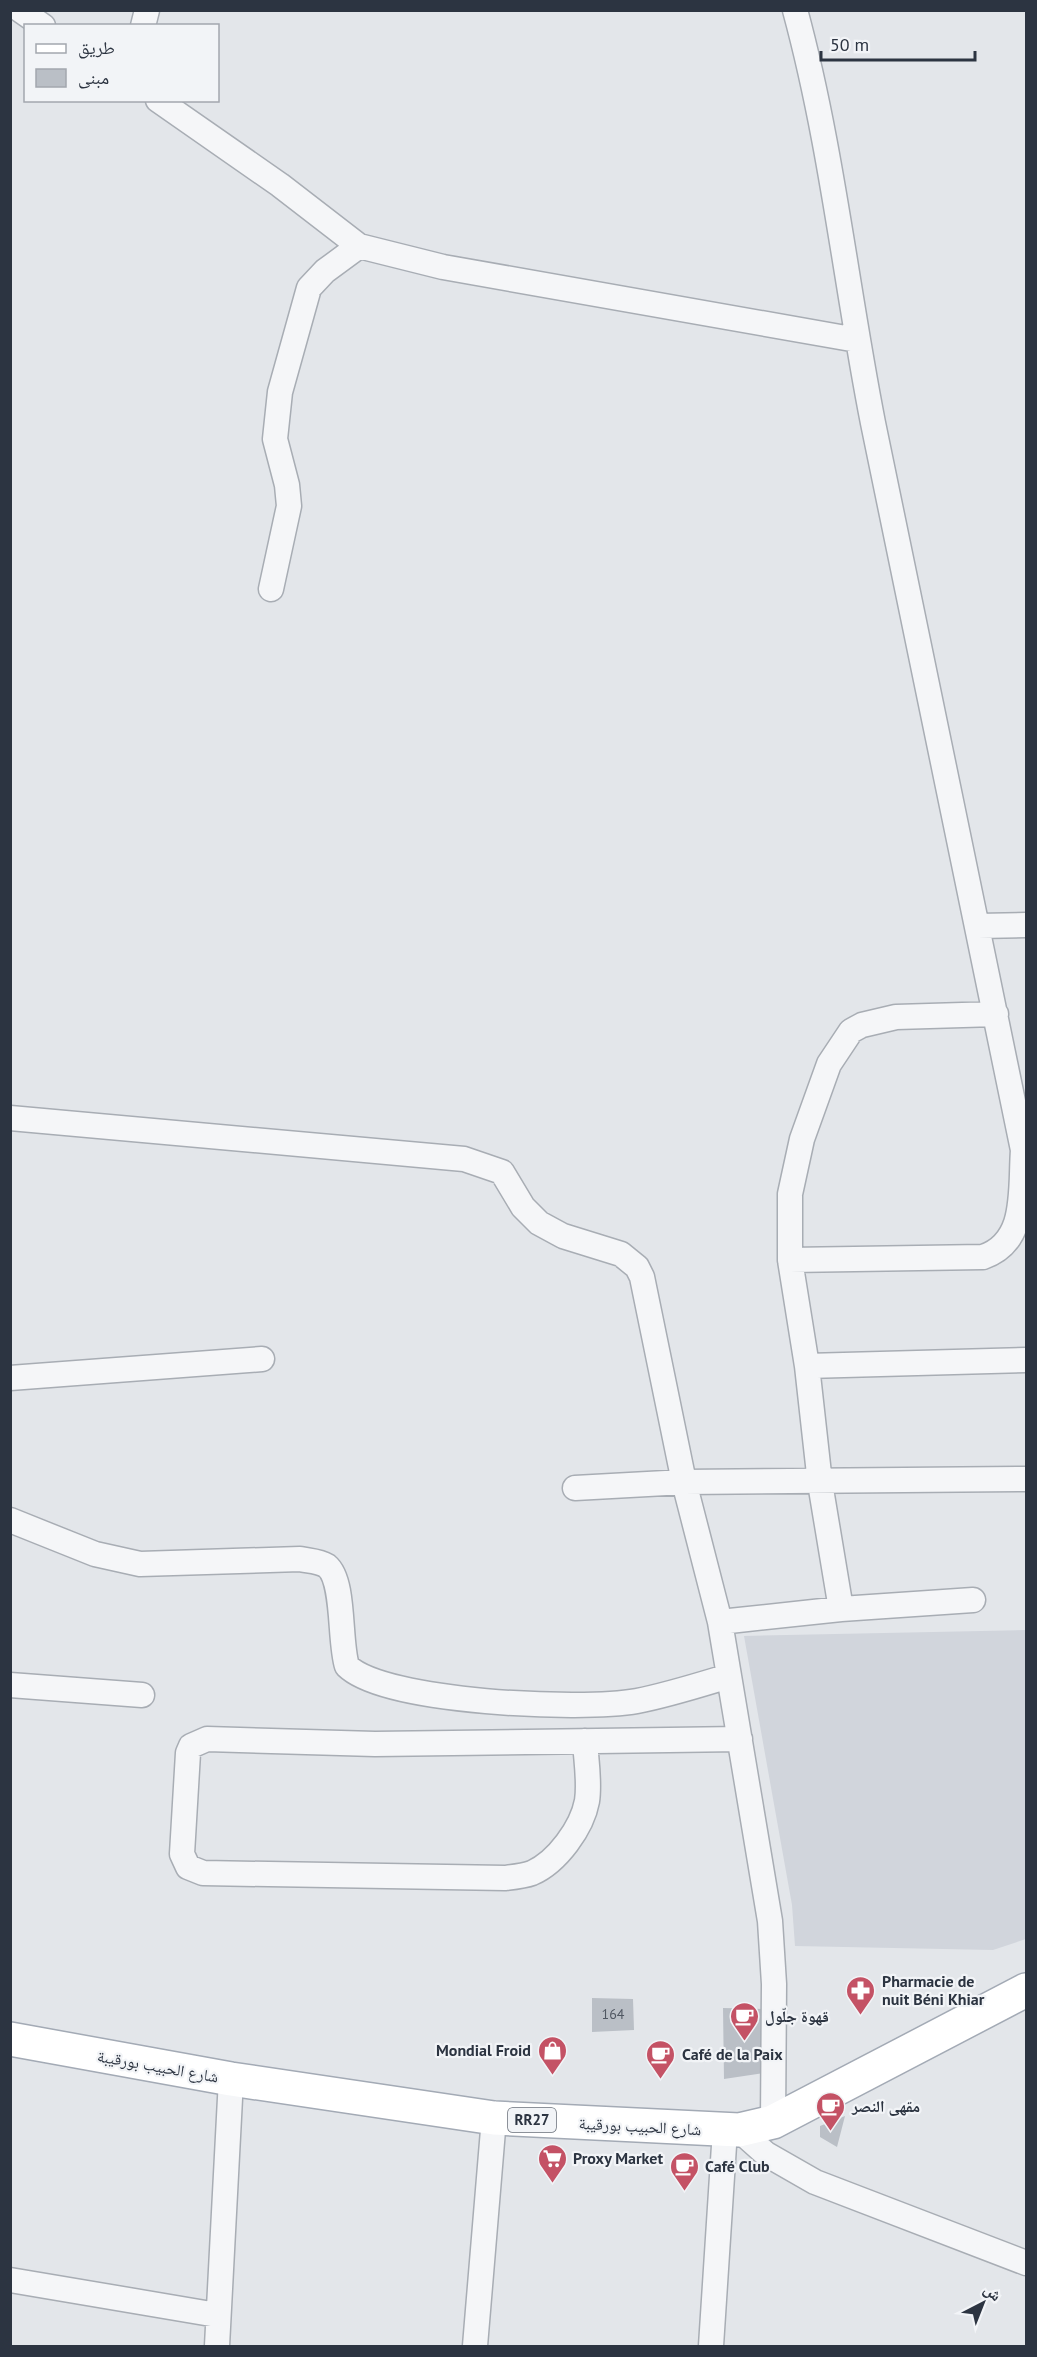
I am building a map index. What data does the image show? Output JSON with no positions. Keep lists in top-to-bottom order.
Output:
{
  "streets": {
    "main road": ["شارع الحبيب بورقيبة", "RR27"]
  },
  "places": {
    "pharmacy": ["Pharmacie de nuit Béni Khiar"],
    "cafe": [
      "قهوة جلّول",
      "Café de la Paix",
      "مقهى النصر",
      "Café Club"
    ],
    "shop": ["Mondial Froid"],
    "supermarket": ["Proxy Market"]
  },
  "house_numbers": ["164"],
  "legend": ["طريق", "مبنى"],
  "scale_bar": "50 m",
  "north": "top right"
}
